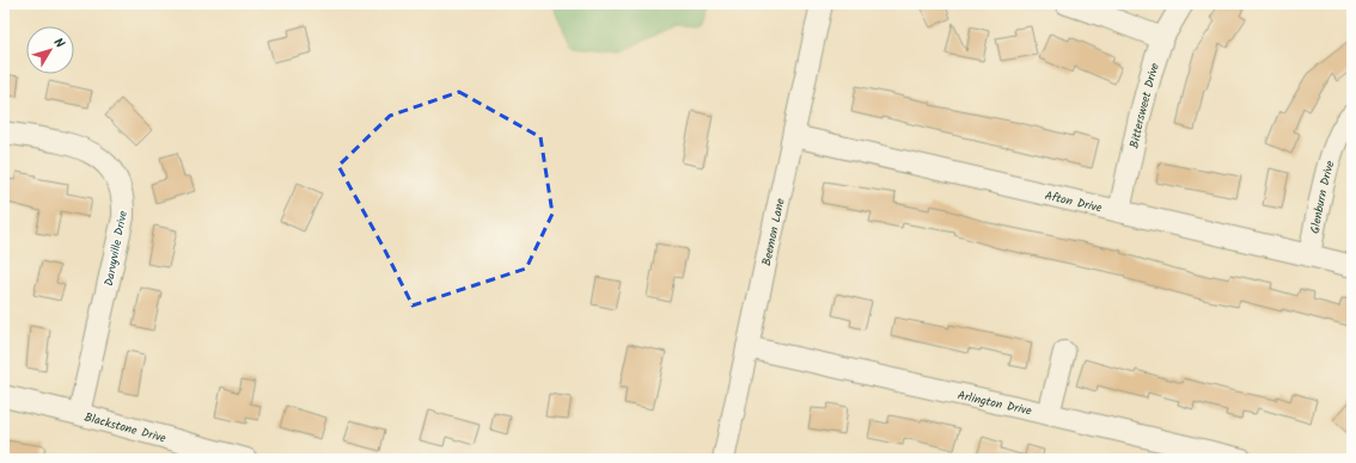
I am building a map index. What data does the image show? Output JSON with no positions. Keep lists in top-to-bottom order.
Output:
{
  "streets": {
    "street": [
      "Bittersweet Drive",
      "Glenburn Drive",
      "Afton Drive",
      "Beemon Lane",
      "Darvyville Drive",
      "Arlington Drive",
      "Blackstone Drive"
    ]
  },
  "crossings": [
    ["Bittersweet Drive", "Afton Drive"],
    ["Glenburn Drive", "Afton Drive"],
    ["Afton Drive", "Beemon Lane"],
    ["Beemon Lane", "Arlington Drive"],
    ["Darvyville Drive", "Blackstone Drive"]
  ],
  "north": "top right"
}
